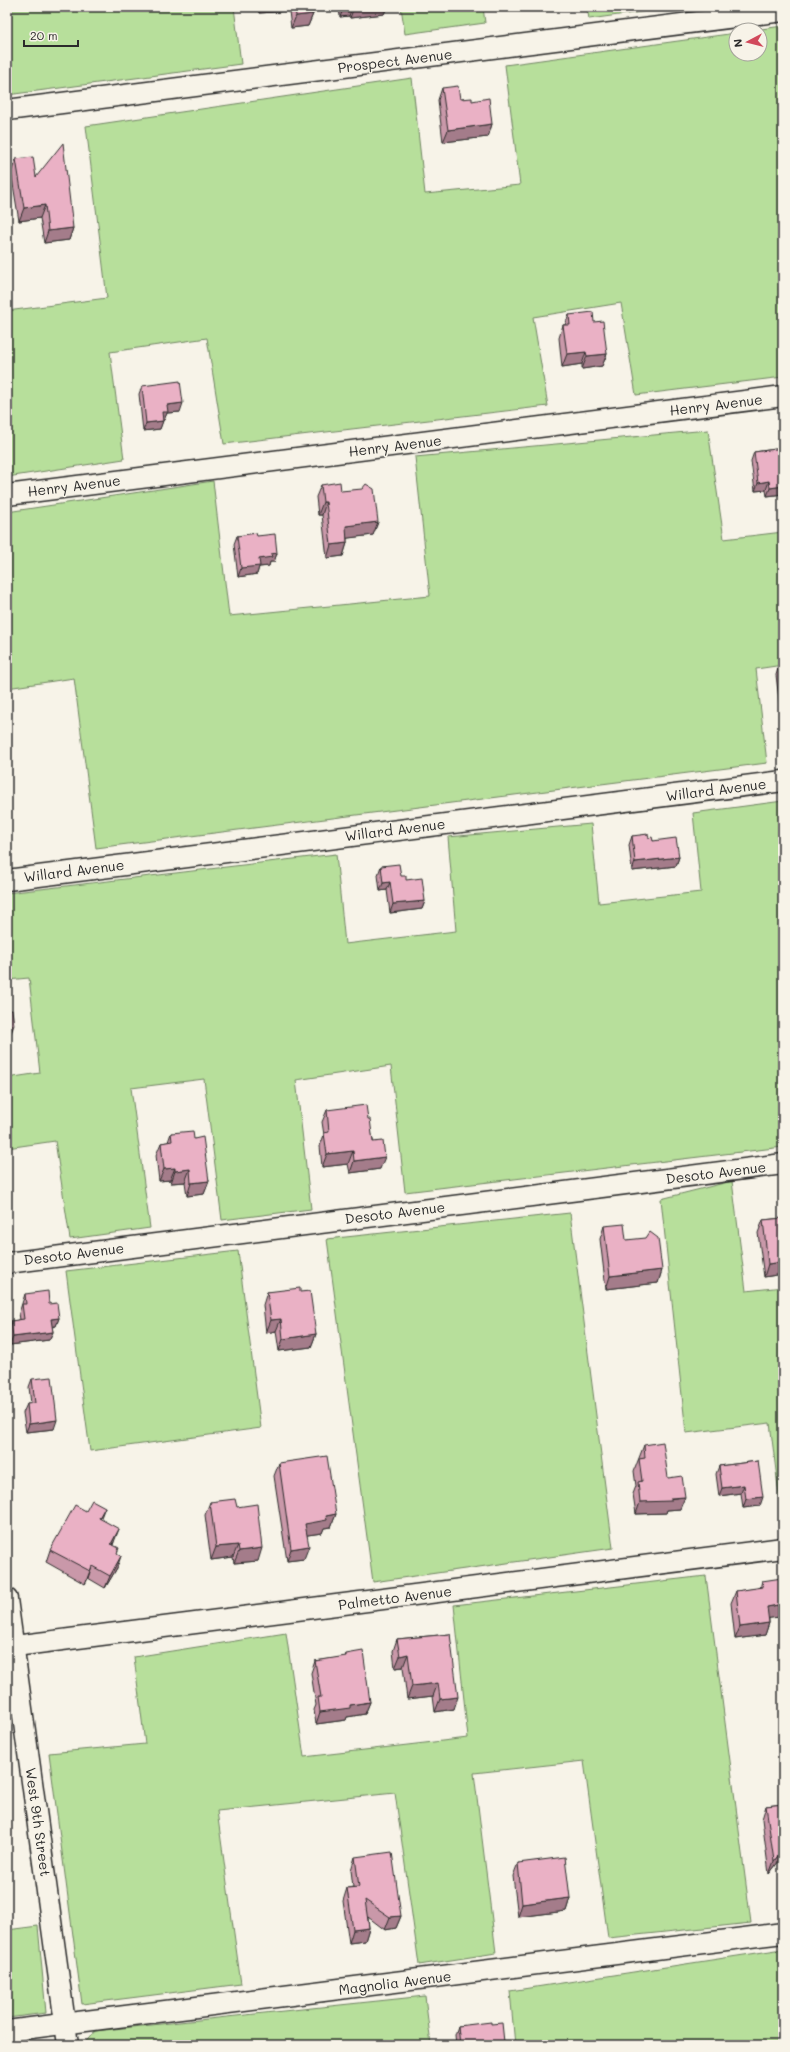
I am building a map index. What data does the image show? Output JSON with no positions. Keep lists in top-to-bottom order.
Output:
{
  "streets": {
    "street": [
      "Prospect Avenue",
      "Henry Avenue",
      "Willard Avenue",
      "Desoto Avenue",
      "Palmetto Avenue",
      "West 9th Street",
      "Magnolia Avenue"
    ]
  },
  "crossings": [
    ["Palmetto Avenue", "West 9th Street"],
    ["West 9th Street", "Magnolia Avenue"]
  ],
  "scale_bar": "20 m",
  "north": "left"
}
